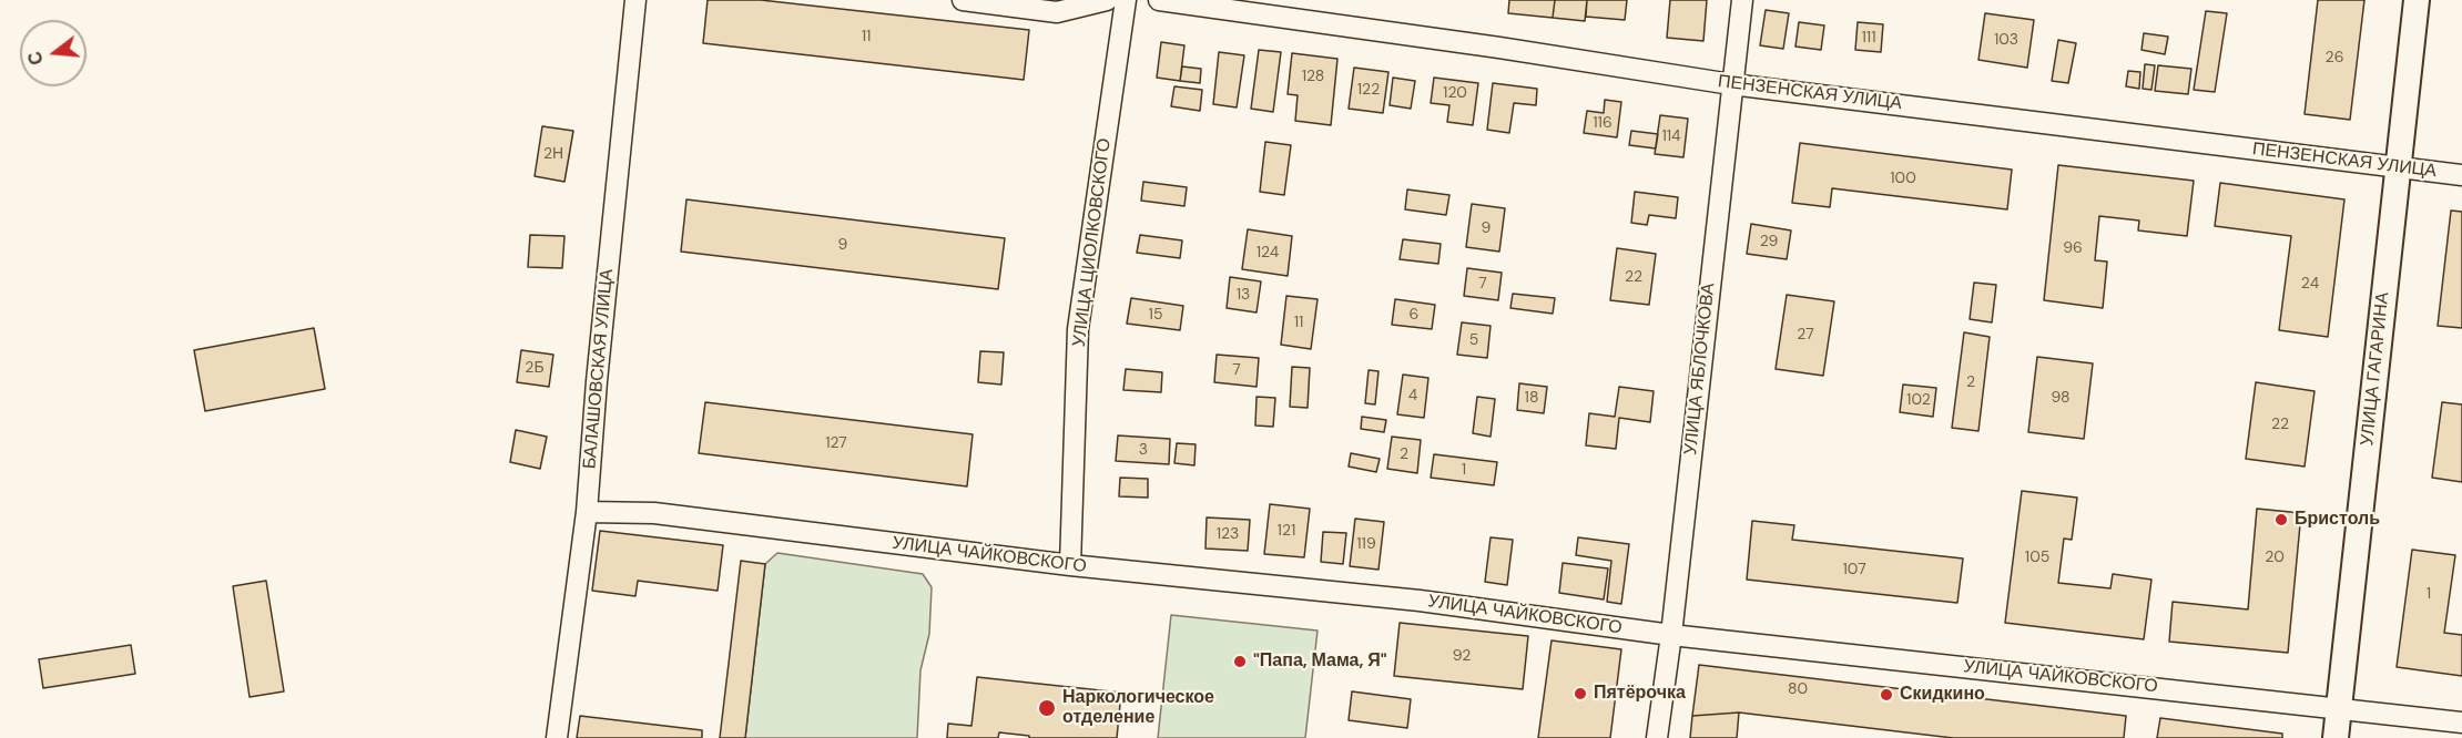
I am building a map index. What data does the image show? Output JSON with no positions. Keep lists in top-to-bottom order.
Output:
{
  "streets": {
    "street": [
      "ПЕНЗЕНСКАЯ УЛИЦА",
      "УЛИЦА ЦИОЛКОВСКОГО",
      "БАЛАШОВСКАЯ УЛИЦА",
      "УЛИЦА ЯБЛОЧКОВА",
      "УЛИЦА ГАГАРИНА",
      "УЛИЦА ЧАЙКОВСКОГО"
    ]
  },
  "crossings": [
    ["ПЕНЗЕНСКАЯ УЛИЦА", "УЛИЦА ЯБЛОЧКОВА"],
    ["ПЕНЗЕНСКАЯ УЛИЦА", "УЛИЦА ГАГАРИНА"],
    ["УЛИЦА ЦИОЛКОВСКОГО", "УЛИЦА ЧАЙКОВСКОГО"],
    ["БАЛАШОВСКАЯ УЛИЦА", "УЛИЦА ЧАЙКОВСКОГО"],
    ["УЛИЦА ЯБЛОЧКОВА", "УЛИЦА ЧАЙКОВСКОГО"],
    ["УЛИЦА ГАГАРИНА", "УЛИЦА ЧАЙКОВСКОГО"]
  ],
  "places": [
    "Бристоль",
    "\"Папа, Мама, Я\"",
    "Пятёрочка",
    "Скидкино",
    "Наркологическое отделение"
  ],
  "house_numbers": [
    "11",
    "111",
    "103",
    "26",
    "128",
    "122",
    "120",
    "116",
    "114",
    "2Н",
    "100",
    "9",
    "29",
    "9",
    "96",
    "124",
    "22",
    "7",
    "24",
    "13",
    "15",
    "6",
    "11",
    "27",
    "5",
    "2Б",
    "7",
    "2",
    "4",
    "18",
    "98",
    "102",
    "22",
    "127",
    "3",
    "2",
    "1",
    "121",
    "123",
    "119",
    "105",
    "20",
    "107",
    "1",
    "92",
    "80"
  ],
  "north": "left"
}
